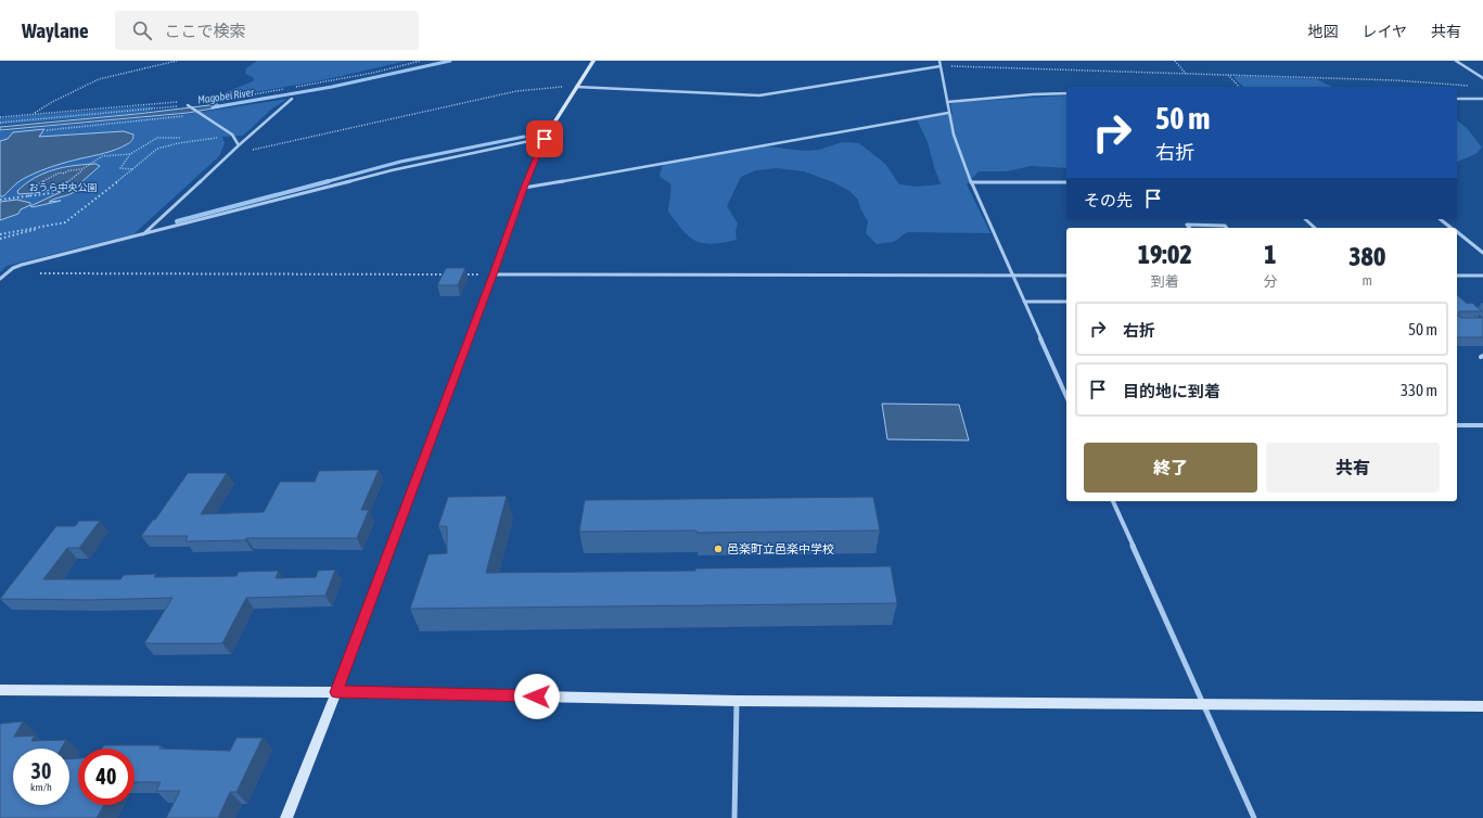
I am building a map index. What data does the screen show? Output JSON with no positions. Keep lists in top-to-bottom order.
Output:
{
  "water": ["Magobei River"],
  "parks": ["おうら中央公園"],
  "places": ["邑楽町立邑楽中学校"],
  "page": {
    "header": "Waylane",
    "search": "ここで検索",
    "nav": ["地図", "レイヤ", "共有"],
    "turn": ["50 m", "右折"],
    "then": "その先",
    "eta": [
      "19:02",
      "到着",
      "1",
      "分",
      "380",
      "m"
    ],
    "list": [
      {
        "name": "右折",
        "value": "50 m"
      },
      {
        "name": "目的地に到着",
        "value": "330 m"
      }
    ],
    "buttons": ["終了", "共有"],
    "speed": "30 km/h",
    "limit": "40"
  }
}
